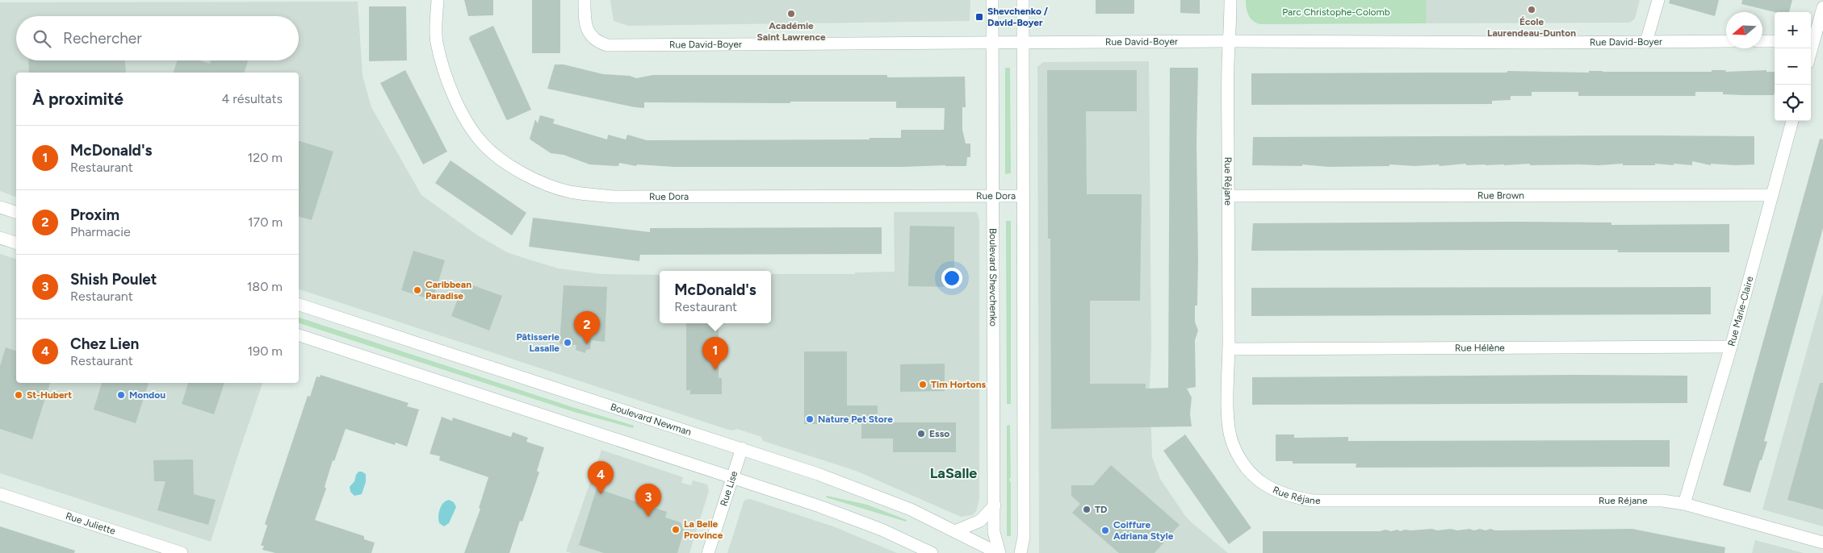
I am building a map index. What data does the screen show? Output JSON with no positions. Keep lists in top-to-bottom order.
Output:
{
  "streets": {
    "street": [
      "Rue David-Boyer",
      "Rue Réjane",
      "Rue Dora",
      "Rue Brown",
      "Boulevard Shevchenko",
      "Rue Marie-Claire",
      "Rue Hélène",
      "Boulevard Newman",
      "Rue Lise",
      "Rue Juliette"
    ]
  },
  "crossings": [
    ["Rue David-Boyer", "Rue Réjane"],
    ["Rue David-Boyer", "Boulevard Shevchenko"],
    ["Rue Réjane", "Rue Brown"],
    ["Rue Réjane", "Rue Marie-Claire"],
    ["Rue Réjane", "Rue Hélène"],
    ["Rue Dora", "Boulevard Shevchenko"],
    ["Rue Brown", "Rue Marie-Claire"],
    ["Boulevard Shevchenko", "Boulevard Newman"],
    ["Rue Marie-Claire", "Rue Hélène"],
    ["Boulevard Newman", "Rue Lise"]
  ],
  "districts": ["LaSalle"],
  "parks": ["Parc Christophe-Colomb"],
  "places": {
    "other": [
      "École Laurendeau-Dunton",
      "Académie Saint Lawrence",
      "Caribbean Paradise",
      "Pâtisserie Lasalle",
      "Tim Hortons",
      "St-Hubert",
      "Mondou",
      "Nature Pet Store",
      "Esso",
      "TD",
      "La Belle Province",
      "Coiffure Adriana Style"
    ],
    "transit": ["Shevchenko / David-Boyer"]
  },
  "north": "left",
  "page": {
    "map_buttons": ["+", "−"],
    "search": "Rechercher",
    "heading": ["À proximité", "4 résultats"],
    "list": [
      {
        "mark": "1",
        "name": "McDonald's",
        "note": "Restaurant",
        "value": "120 m"
      },
      {
        "mark": "2",
        "name": "Proxim",
        "note": "Pharmacie",
        "value": "170 m"
      },
      {
        "mark": "3",
        "name": "Shish Poulet",
        "note": "Restaurant",
        "value": "180 m"
      },
      {
        "mark": "4",
        "name": "Chez Lien",
        "note": "Restaurant",
        "value": "190 m"
      }
    ],
    "popup": ["McDonald's", "Restaurant"],
    "pins": [
      "2",
      "1",
      "4",
      "3"
    ]
  }
}
